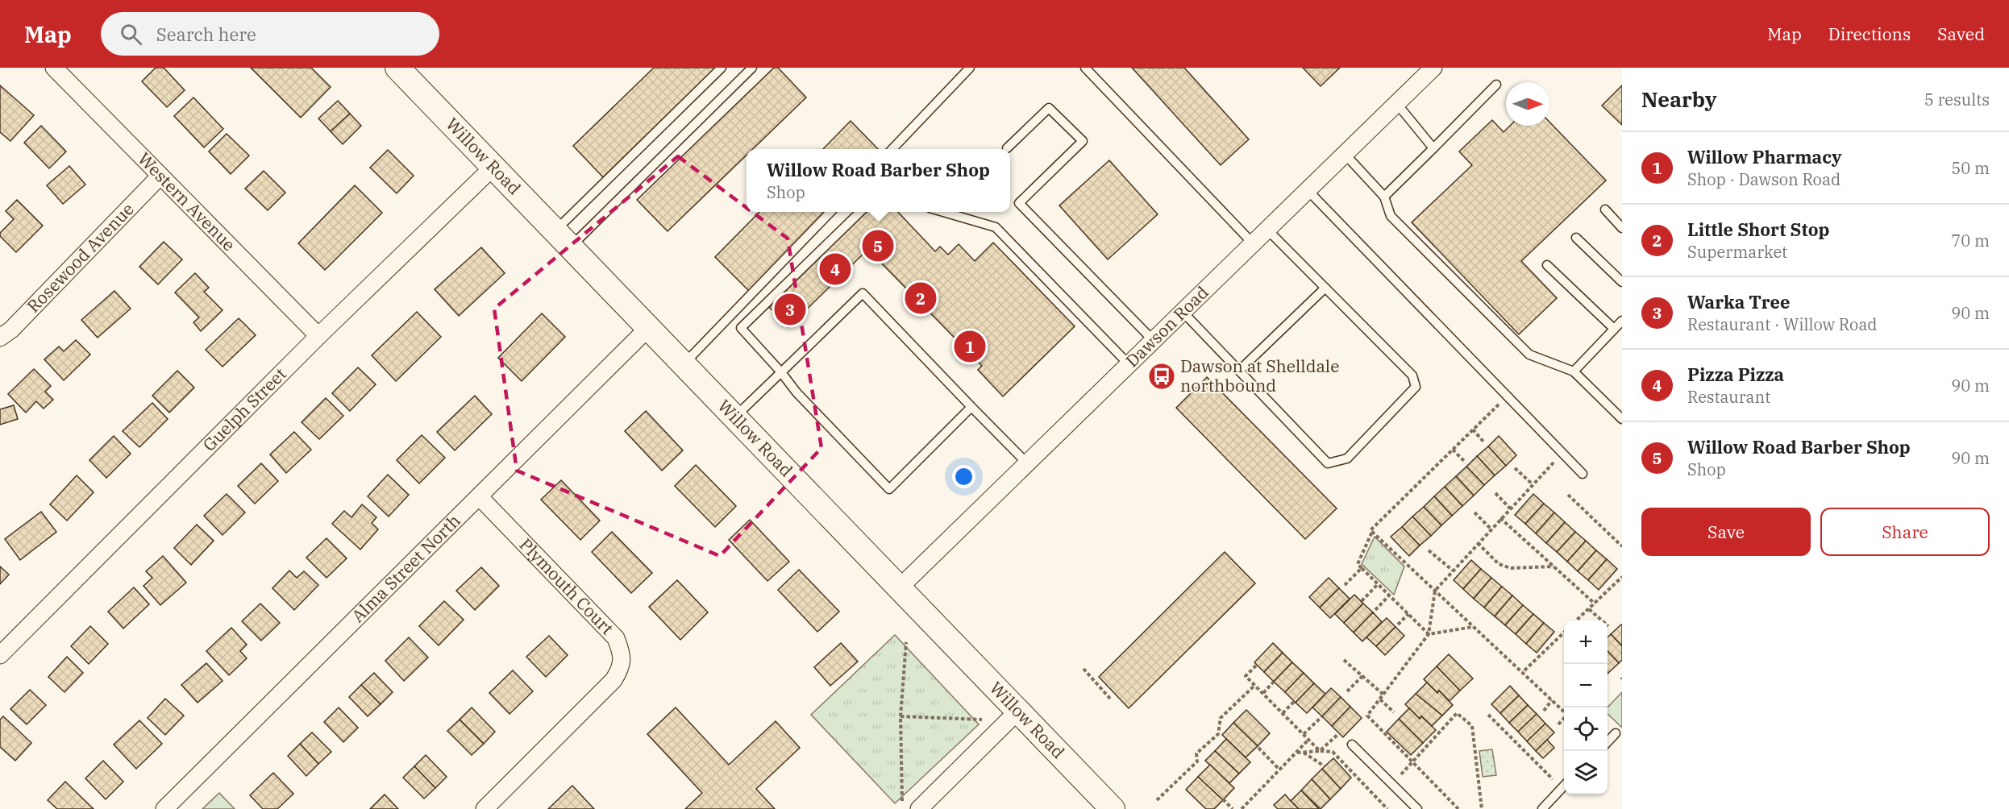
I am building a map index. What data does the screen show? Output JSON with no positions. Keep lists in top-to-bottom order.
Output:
{
  "streets": {
    "main road": ["Willow Road"],
    "street": [
      "Western Avenue",
      "Rosewood Avenue",
      "Dawson Road",
      "Guelph Street",
      "Alma Street North",
      "Plymouth Court"
    ]
  },
  "crossings": [
    ["Willow Road", "Dawson Road"],
    ["Willow Road", "Guelph Street"],
    ["Willow Road", "Alma Street North"],
    ["Western Avenue", "Rosewood Avenue"],
    ["Western Avenue", "Guelph Street"],
    ["Alma Street North", "Plymouth Court"]
  ],
  "places": {
    "bus stop": ["Dawson at Shelldale northbound"]
  },
  "north": "right",
  "page": {
    "header": "Map",
    "search": "Search here",
    "nav": ["Map", "Directions", "Saved"],
    "heading": ["Nearby", "5 results"],
    "list": [
      {
        "mark": "1",
        "name": "Willow Pharmacy",
        "note": "Shop · Dawson Road",
        "value": "50 m"
      },
      {
        "mark": "2",
        "name": "Little Short Stop",
        "note": "Supermarket",
        "value": "70 m"
      },
      {
        "mark": "3",
        "name": "Warka Tree",
        "note": "Restaurant · Willow Road",
        "value": "90 m"
      },
      {
        "mark": "4",
        "name": "Pizza Pizza",
        "note": "Restaurant",
        "value": "90 m"
      },
      {
        "mark": "5",
        "name": "Willow Road Barber Shop",
        "note": "Shop",
        "value": "90 m"
      }
    ],
    "popup": ["Willow Road Barber Shop", "Shop"],
    "pins": [
      "5",
      "4",
      "2",
      "3",
      "1"
    ],
    "buttons": ["Save", "Share"],
    "map_buttons": ["+", "−"]
  }
}
